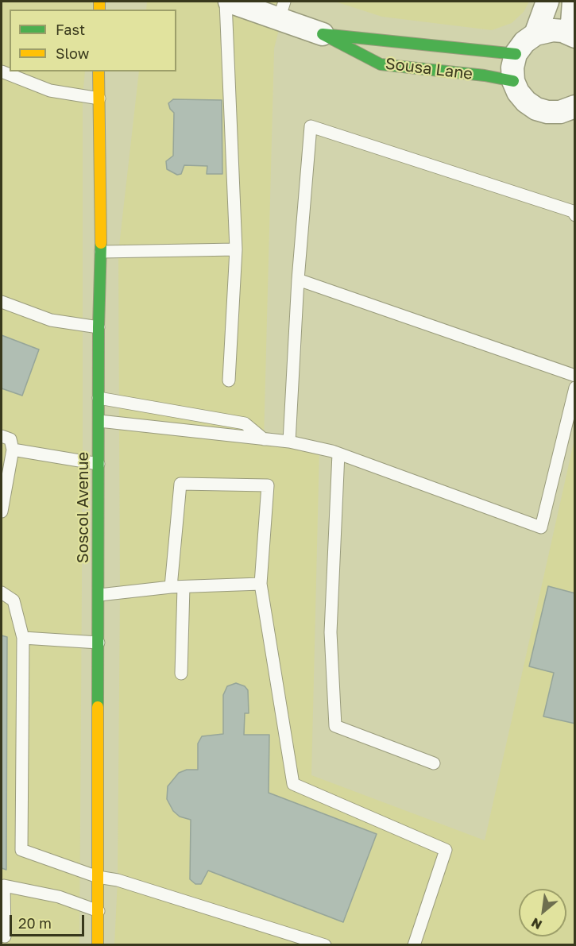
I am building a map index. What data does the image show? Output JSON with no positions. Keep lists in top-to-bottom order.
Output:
{
  "streets": {
    "main road": ["Sousa Lane", "Soscol Avenue"]
  },
  "legend": ["Fast", "Slow"],
  "scale_bar": "20 m",
  "north": "bottom left"
}
